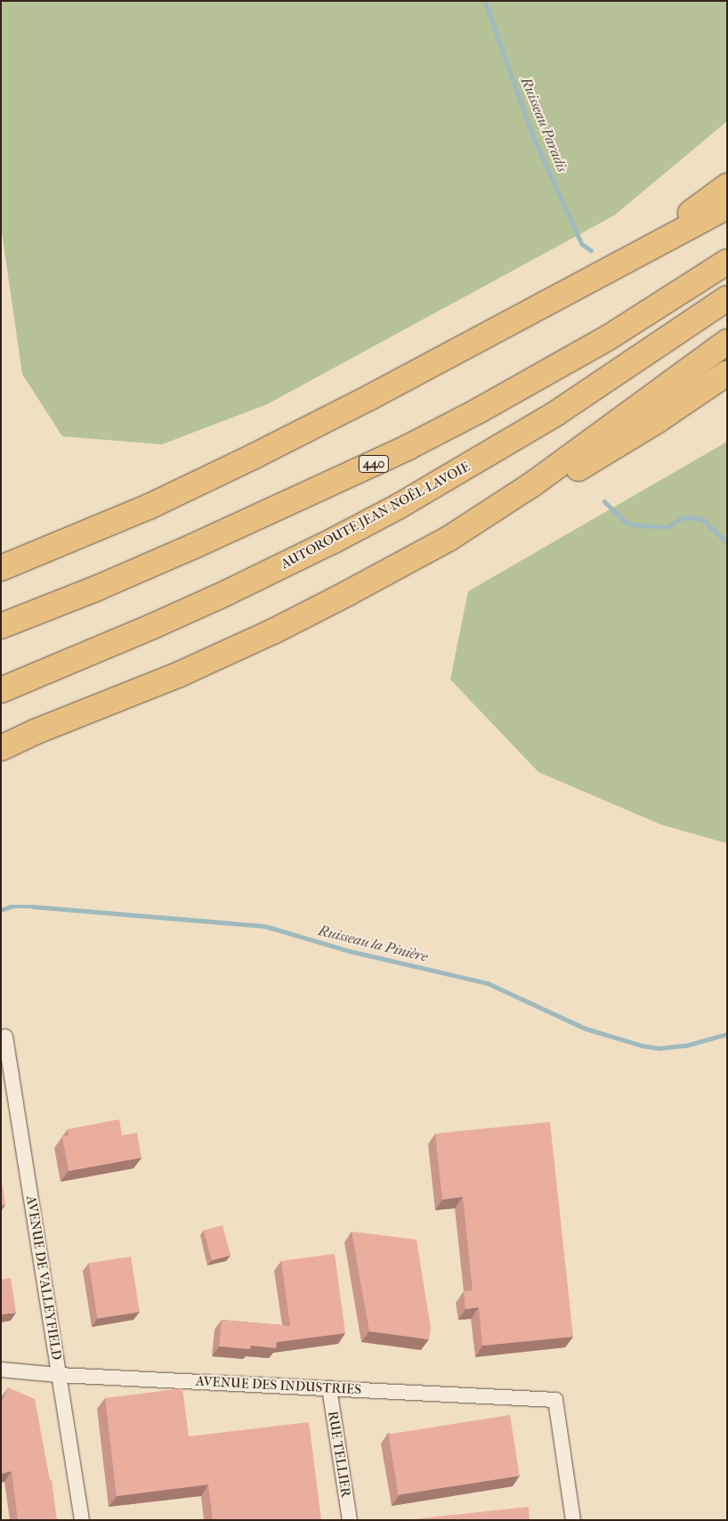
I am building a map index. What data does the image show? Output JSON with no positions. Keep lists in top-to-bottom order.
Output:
{
  "streets": {
    "highway": ["440", "AUTOROUTE JEAN-NOËL-LAVOIE"],
    "street": ["AVENUE DE VALLEYFIELD", "AVENUE DES INDUSTRIES", "RUE TELLIER"]
  },
  "crossings": [
    ["AVENUE DE VALLEYFIELD", "AVENUE DES INDUSTRIES"],
    ["AVENUE DES INDUSTRIES", "RUE TELLIER"]
  ],
  "water": ["Ruisseau Paradis", "Ruisseau la Pinière"]
}
